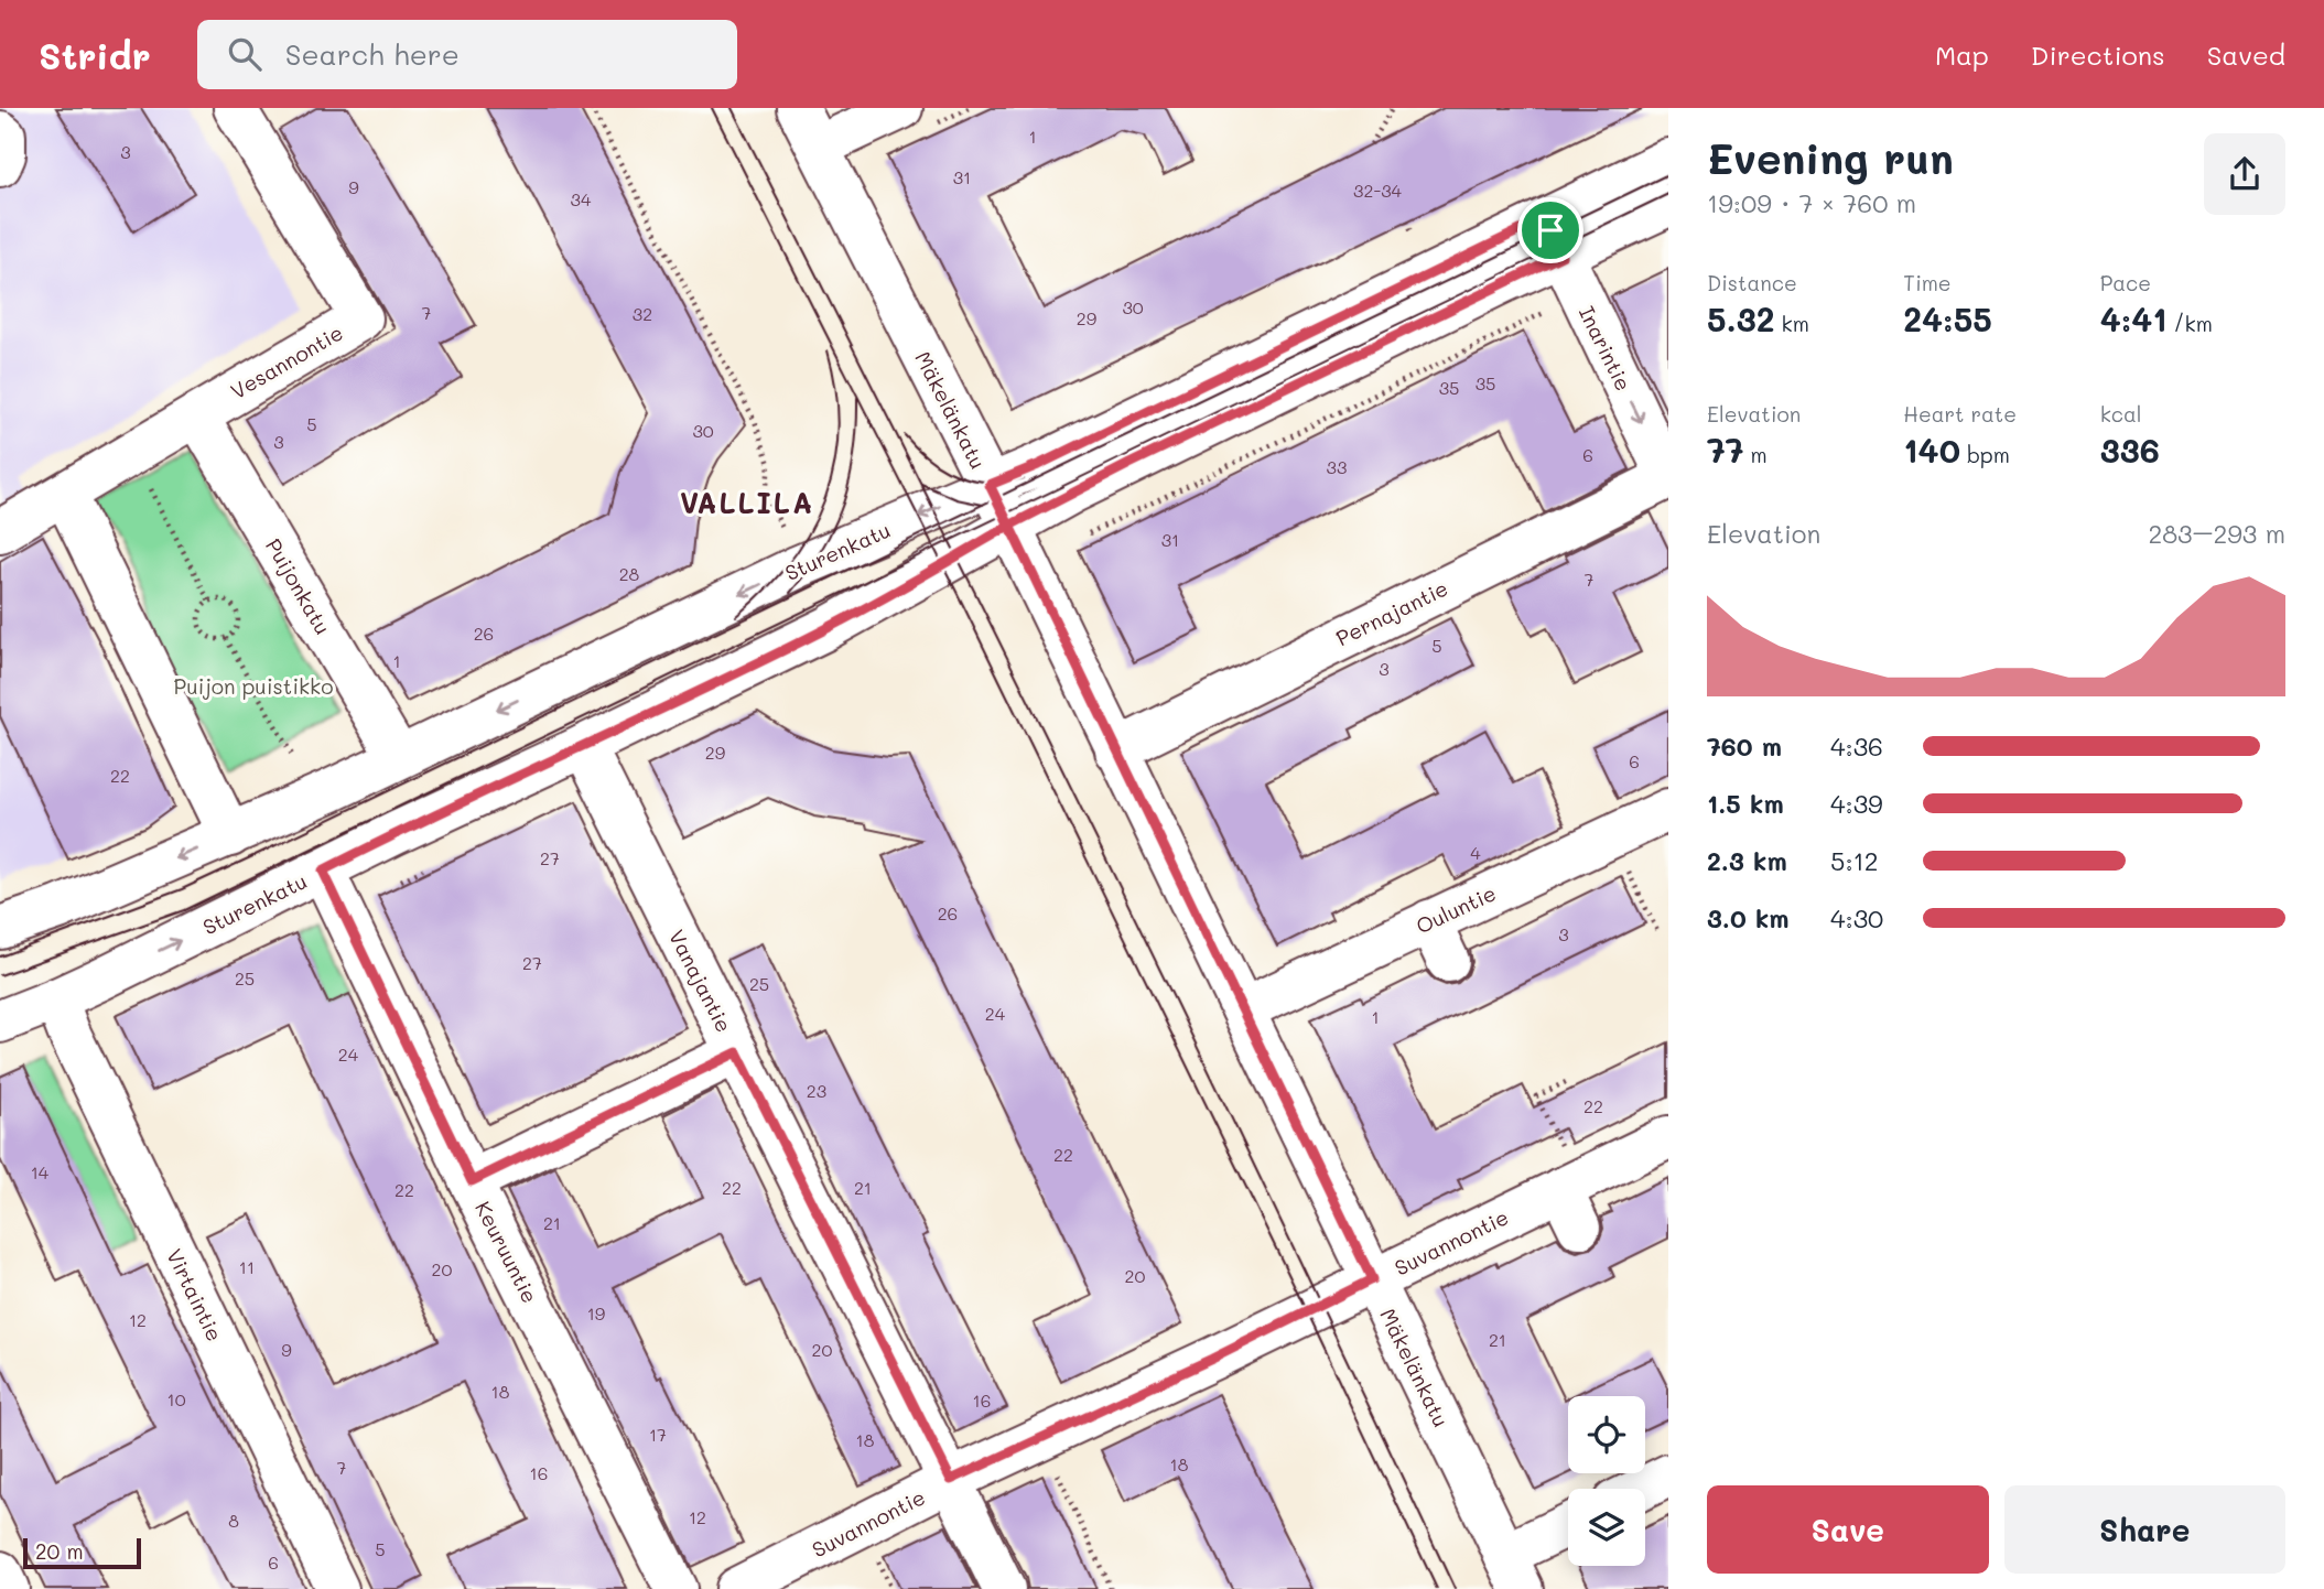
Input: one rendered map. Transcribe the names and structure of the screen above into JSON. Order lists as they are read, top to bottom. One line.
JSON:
{"streets":{"street":["Inarintie","Vesannontie","Mäkelänkatu","Sturenkatu","Puijonkatu","Pernajantie","Ouluntie","Vanajantie","Suvannontie","Keuruuntie","Virtaintie"]},"crossings":[["Inarintie","Sturenkatu"],["Inarintie","Pernajantie"],["Vesannontie","Puijonkatu"],["Mäkelänkatu","Sturenkatu"],["Mäkelänkatu","Pernajantie"],["Mäkelänkatu","Ouluntie"],["Mäkelänkatu","Suvannontie"],["Sturenkatu","Puijonkatu"],["Sturenkatu","Vanajantie"],["Sturenkatu","Keuruuntie"],["Sturenkatu","Virtaintie"],["Vanajantie","Suvannontie"]],"one_way":["Inarintie"],"districts":["VALLILA"],"parks":["Puijon puistikko"],"house_numbers":["1","3","31","9","32-34","34","30","7","32","29","35","35","5","30","3","6","33","31","28","7","26","5","1","3","29","6","22","4","27","26","3","27","25","25","24","1","24","23","22","22","14","22","21","22","21","11","20","20","19","12","21","9","20","18","10","16","17","18","18","7","16","12","8","5","6"],"scale_bar":"20 m","page":{"header":"Stridr","search":"Search here","nav":["Map","Directions","Saved"],"heading":["Evening run","19:09 · 7 × 760 m"],"stats":[["Distance","5.32 km"],["Time","24:55"],["Pace","4:41 /km"],["Elevation","77 m"],["Heart rate","140 bpm"],["kcal","336"]],"chart":["Elevation","283–293 m"],"list":[{"name":"760 m","note":"4:36"},{"name":"1.5 km","note":"4:39"},{"name":"2.3 km","note":"5:12"},{"name":"3.0 km","note":"4:30"}],"buttons":["Save","Share"],"scale":"20 m"}}
